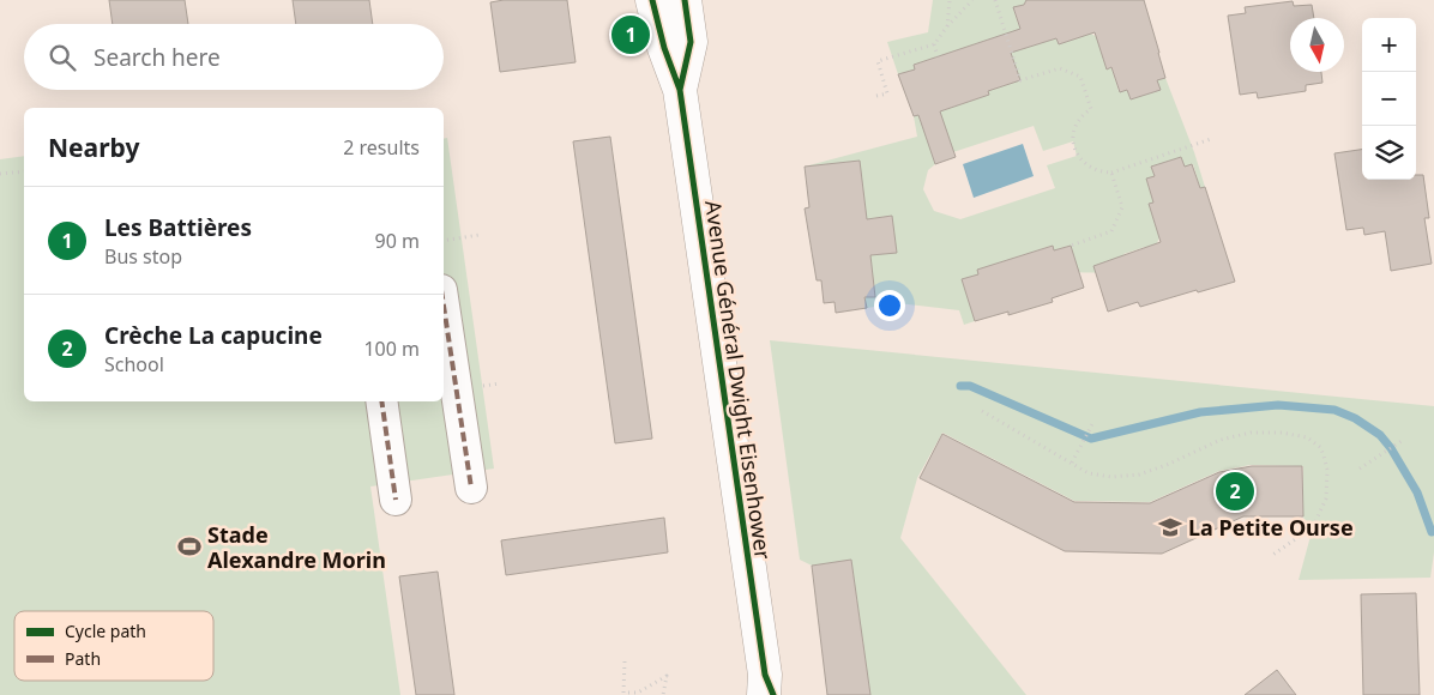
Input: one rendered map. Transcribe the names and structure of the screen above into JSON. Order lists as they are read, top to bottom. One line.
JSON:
{"streets":{"main road":["Avenue Général Dwight Eisenhower"]},"places":{"school or university":["La Petite Ourse"],"sports":["Stade Alexandre Morin"]},"legend":["Cycle path","Path"],"north":"bottom","page":{"pins":["1","2"],"map_buttons":["+","−"],"search":"Search here","heading":["Nearby","2 results"],"list":[{"mark":"1","name":"Les Battières","note":"Bus stop","value":"90 m"},{"mark":"2","name":"Crèche La capucine","note":"School","value":"100 m"}]}}
